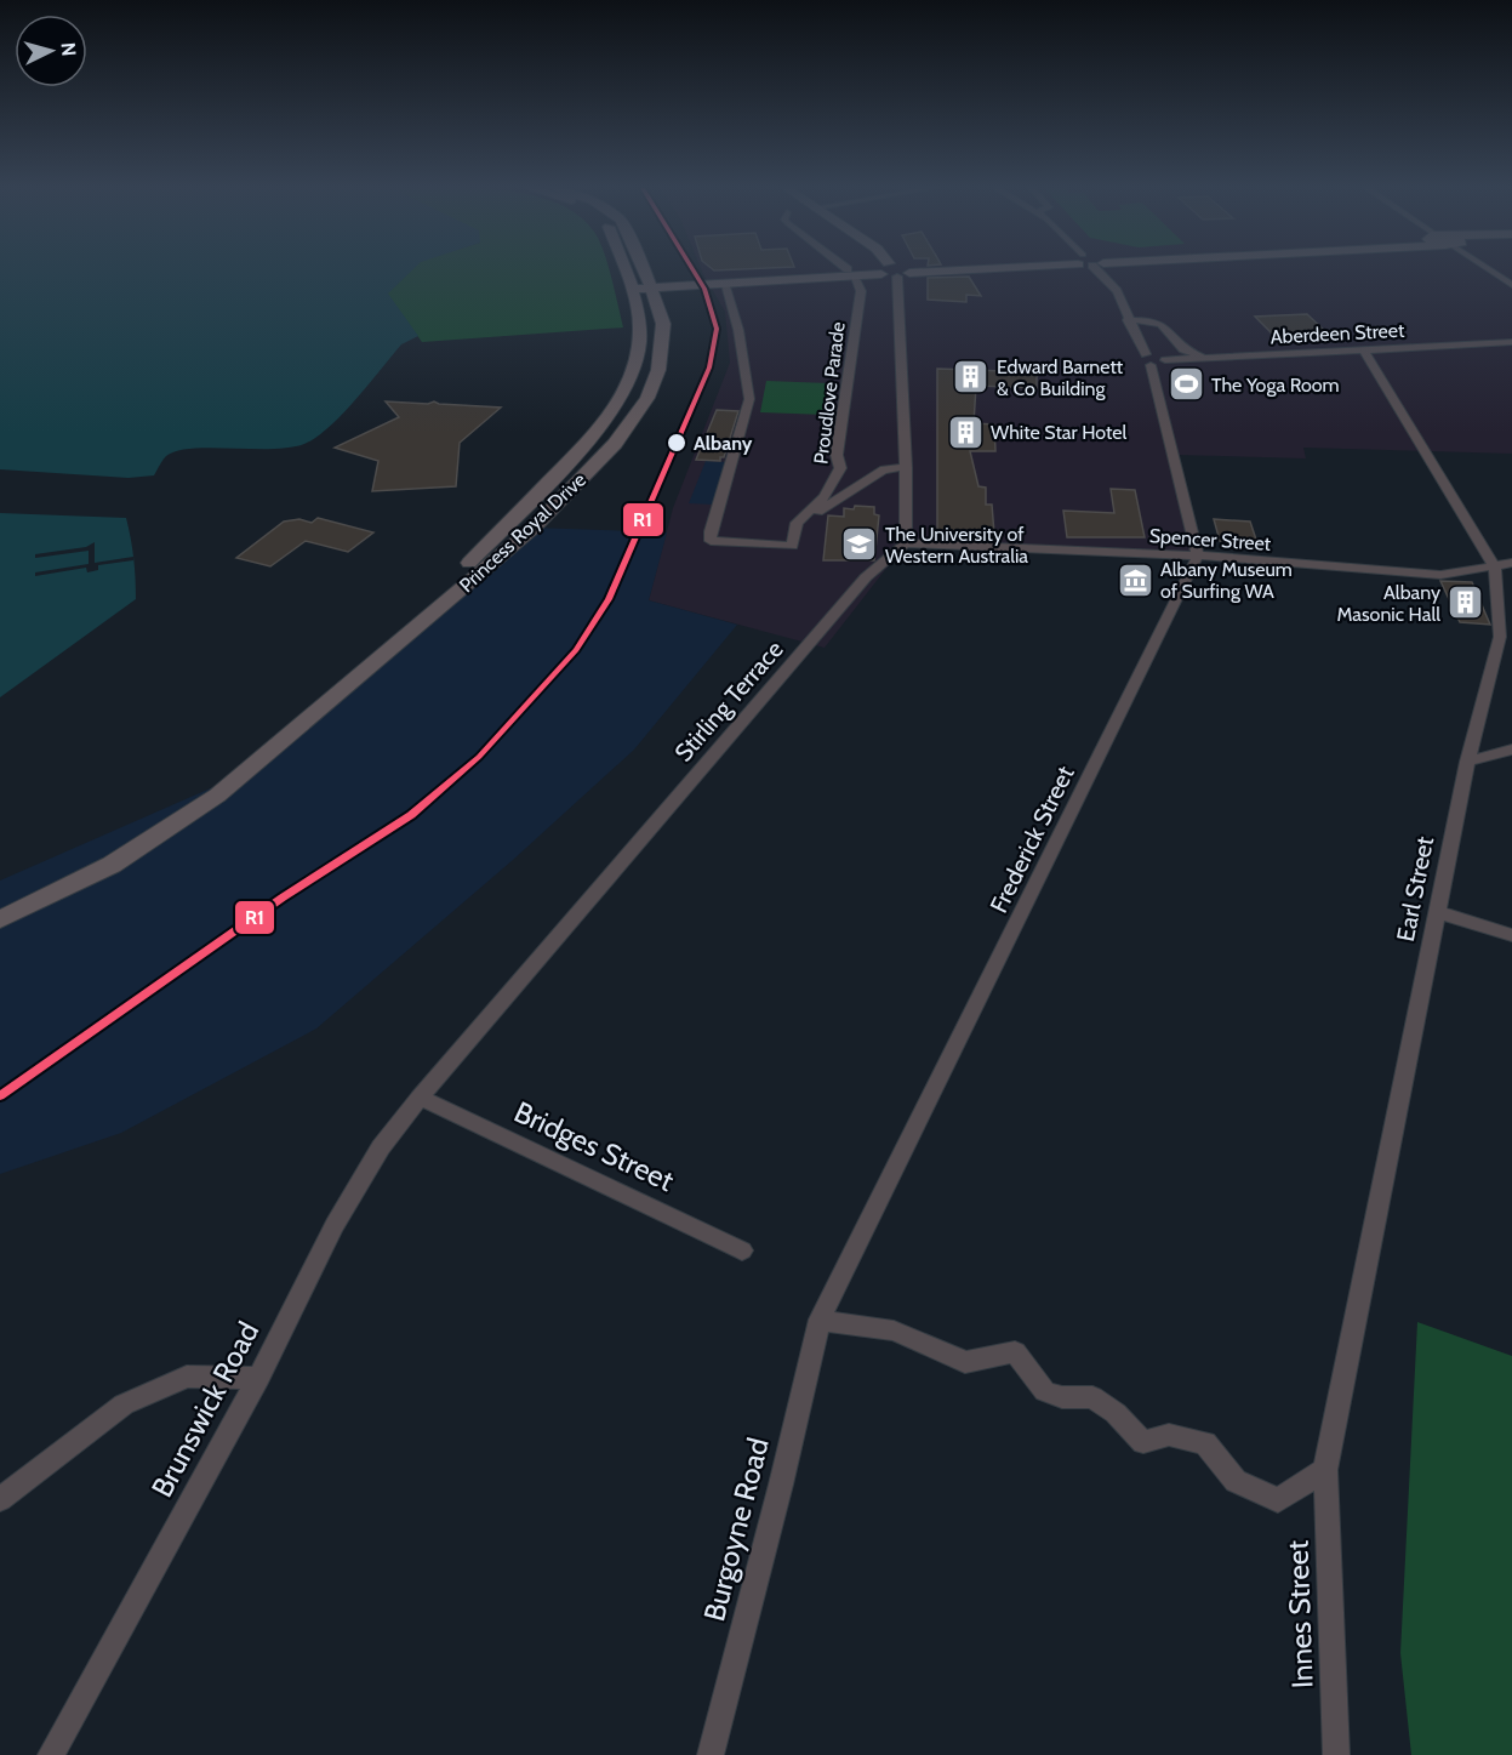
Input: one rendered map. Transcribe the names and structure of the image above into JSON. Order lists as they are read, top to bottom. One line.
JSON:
{"streets":{"main road":["Princess Royal Drive"],"street":["Aberdeen Street","Proudlove Parade","Spencer Street","Stirling Terrace","Frederick Street","Earl Street","Bridges Street","Brunswick Road","Burgoyne Road","Innes Street"]},"crossings":[["Aberdeen Street","Earl Street"],["Spencer Street","Stirling Terrace"],["Spencer Street","Frederick Street"],["Spencer Street","Earl Street"],["Stirling Terrace","Bridges Street"],["Stirling Terrace","Brunswick Road"],["Frederick Street","Burgoyne Road"],["Earl Street","Innes Street"],["Bridges Street","Brunswick Road"]],"places":{"building":["Edward Barnett & Co Building","White Star Hotel","Albany Masonic Hall"],"sports":["The Yoga Room"],"other":["Albany"],"school or university":["The University of Western Australia"],"museum":["Albany Museum of Surfing WA"]},"lines":["transit line R1"],"north":"right"}
